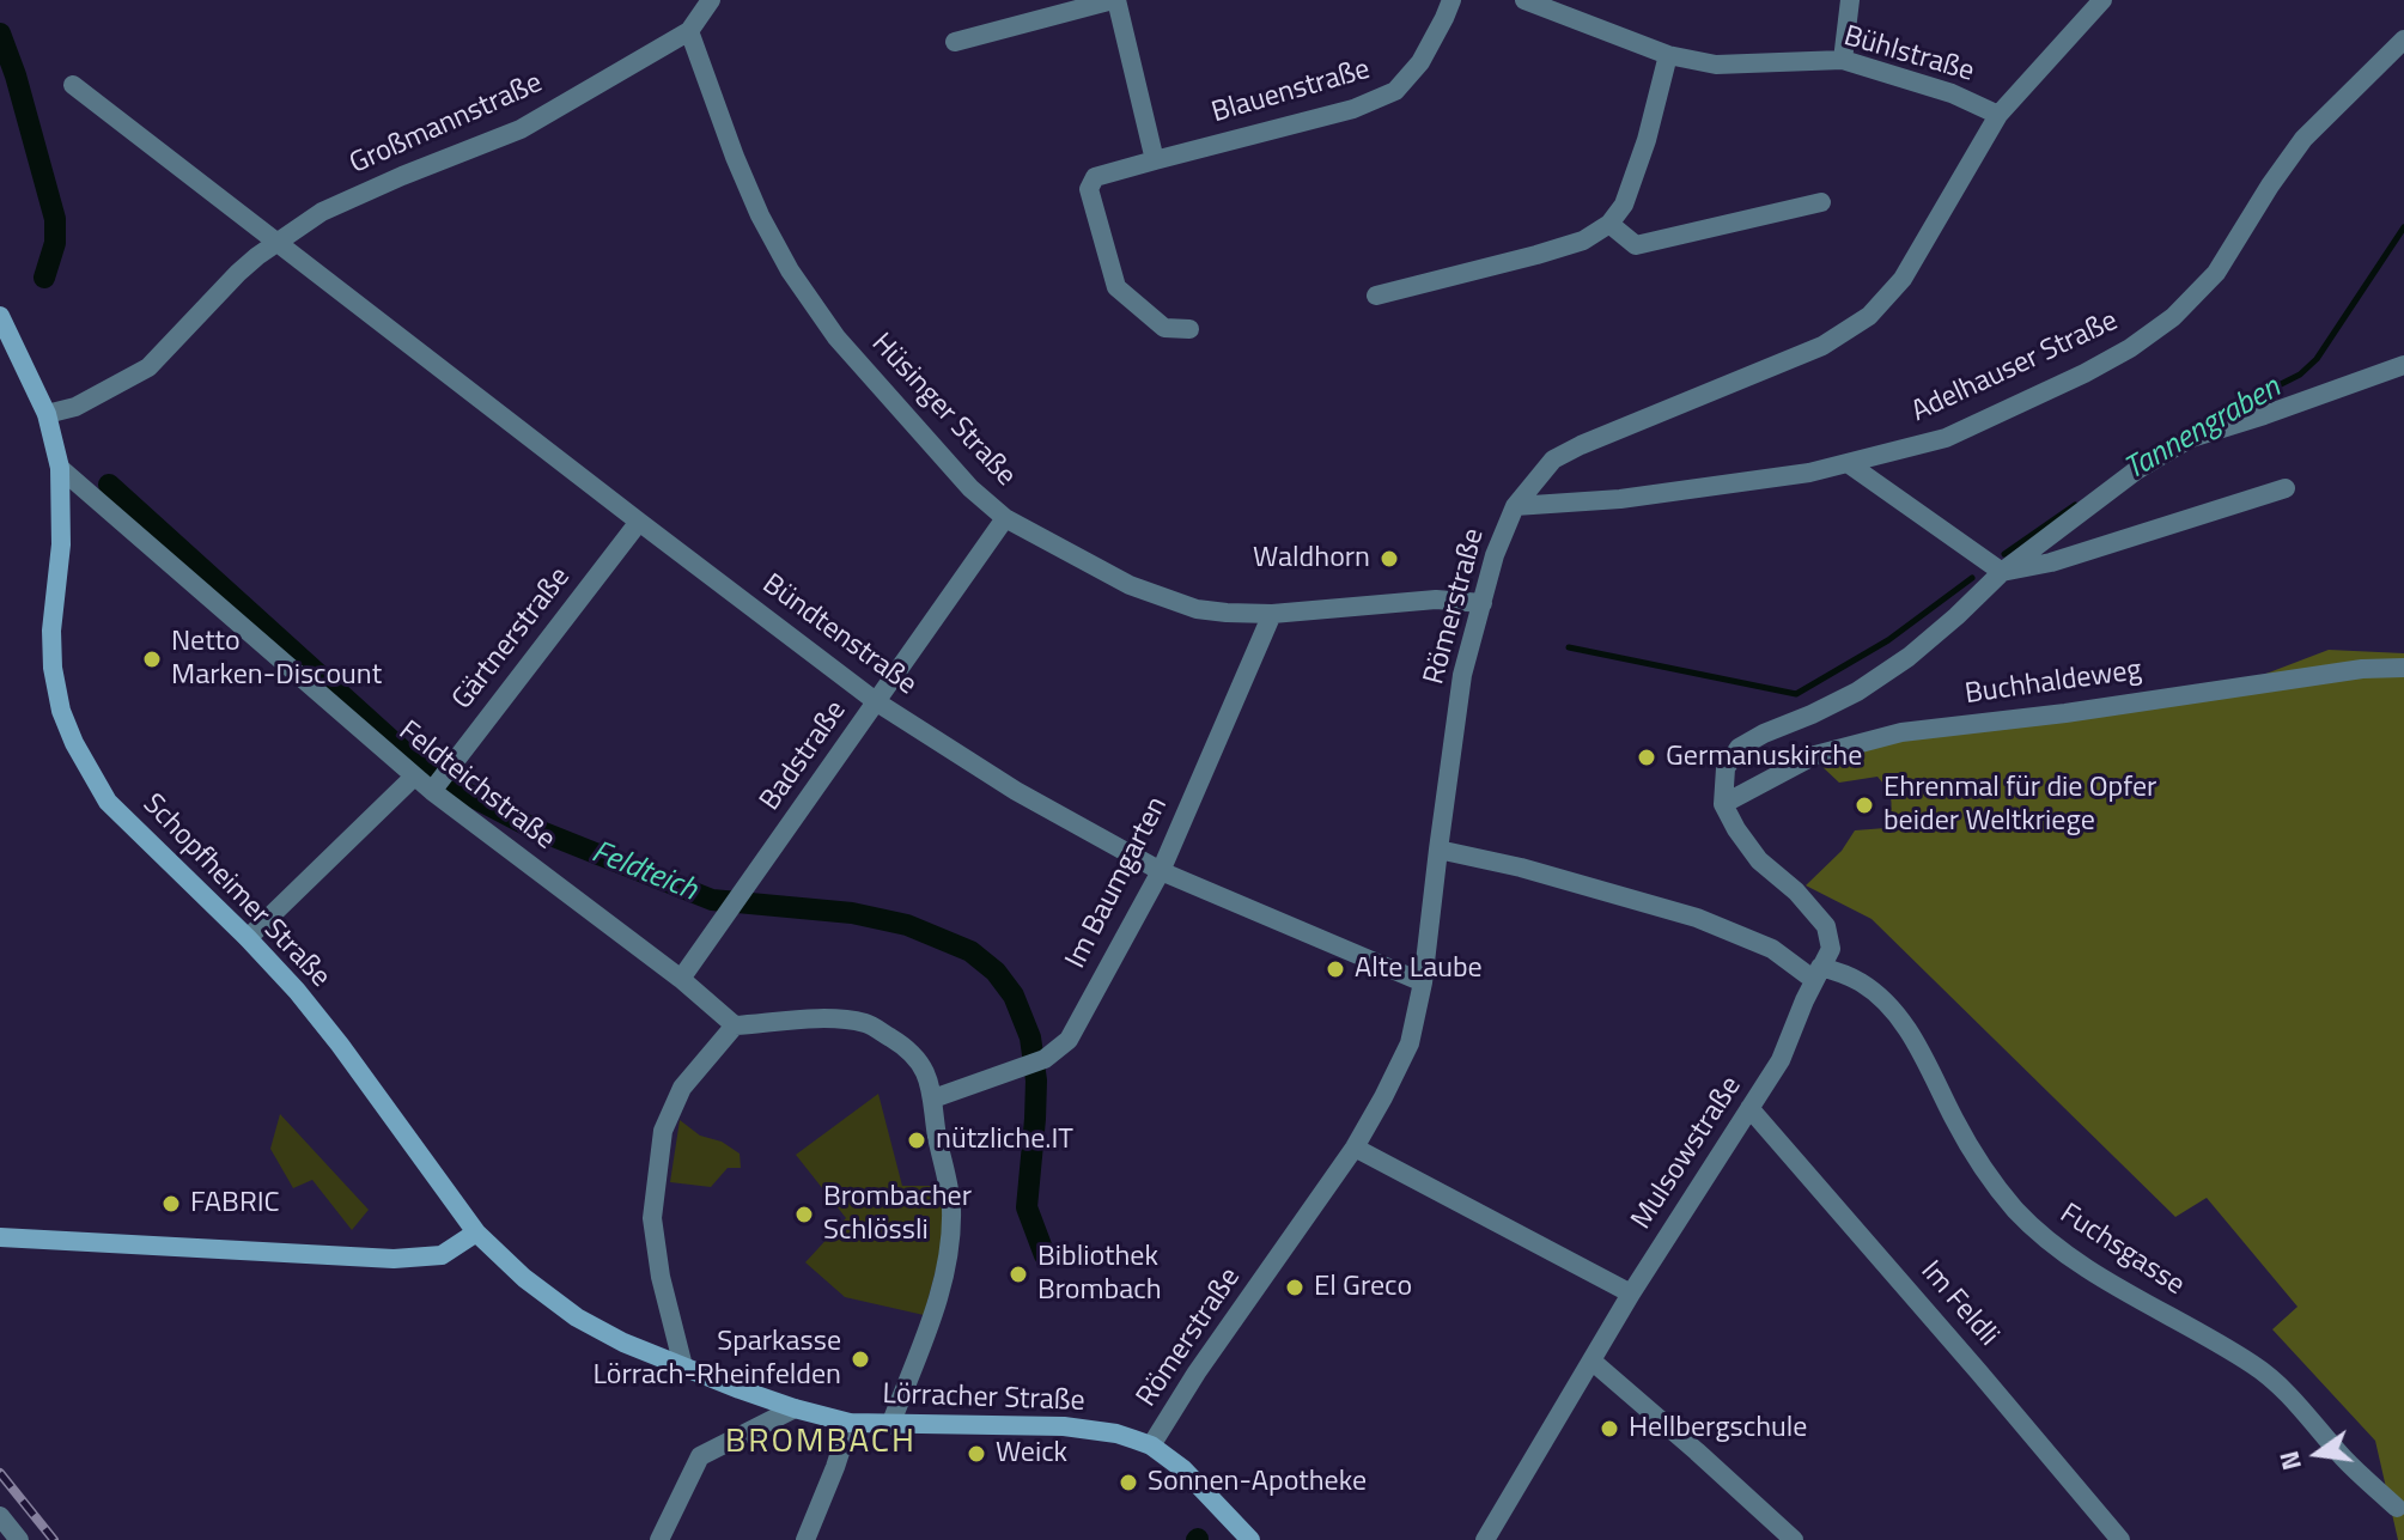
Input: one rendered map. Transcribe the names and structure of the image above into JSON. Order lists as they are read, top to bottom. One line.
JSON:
{"streets":{"main road":["Schopfheimer Straße","Lörracher Straße"],"street":["Bühlstraße","Blauenstraße","Großmannstraße","Adelhauser Straße","Hüsinger Straße","Römerstraße","Bündtenstraße","Gärtnerstraße","Buchhaldeweg","Badstraße","Feldteichstraße","Im Baumgarten","Mulsowstraße","Fuchsgasse","Im Feldli"]},"crossings":[["Bühlstraße","Römerstraße"],["Großmannstraße","Hüsinger Straße"],["Großmannstraße","Bündtenstraße"],["Großmannstraße","Schopfheimer Straße"],["Adelhauser Straße","Römerstraße"],["Hüsinger Straße","Römerstraße"],["Hüsinger Straße","Badstraße"],["Hüsinger Straße","Im Baumgarten"],["Römerstraße","Bündtenstraße"],["Römerstraße","Fuchsgasse"],["Römerstraße","Lörracher Straße"],["Bündtenstraße","Gärtnerstraße"],["Bündtenstraße","Badstraße"],["Bündtenstraße","Im Baumgarten"],["Gärtnerstraße","Feldteichstraße"],["Buchhaldeweg","Mulsowstraße"],["Badstraße","Feldteichstraße"],["Feldteichstraße","Schopfheimer Straße"],["Schopfheimer Straße","Lörracher Straße"],["Mulsowstraße","Fuchsgasse"],["Mulsowstraße","Im Feldli"]],"districts":["BROMBACH"],"water":["Tannengraben","Feldteich"],"places":["Waldhorn","Netto Marken-Discount","Germanuskirche","Ehrenmal für die Opfer beider Weltkriege","Alte Laube","nützliche.IT","FABRIC","Brombacher Schlössli","Bibliothek Brombach","El Greco","Sparkasse Lörrach-Rheinfelden","Hellbergschule","Weick","Sonnen-Apotheke"],"north":"left"}
